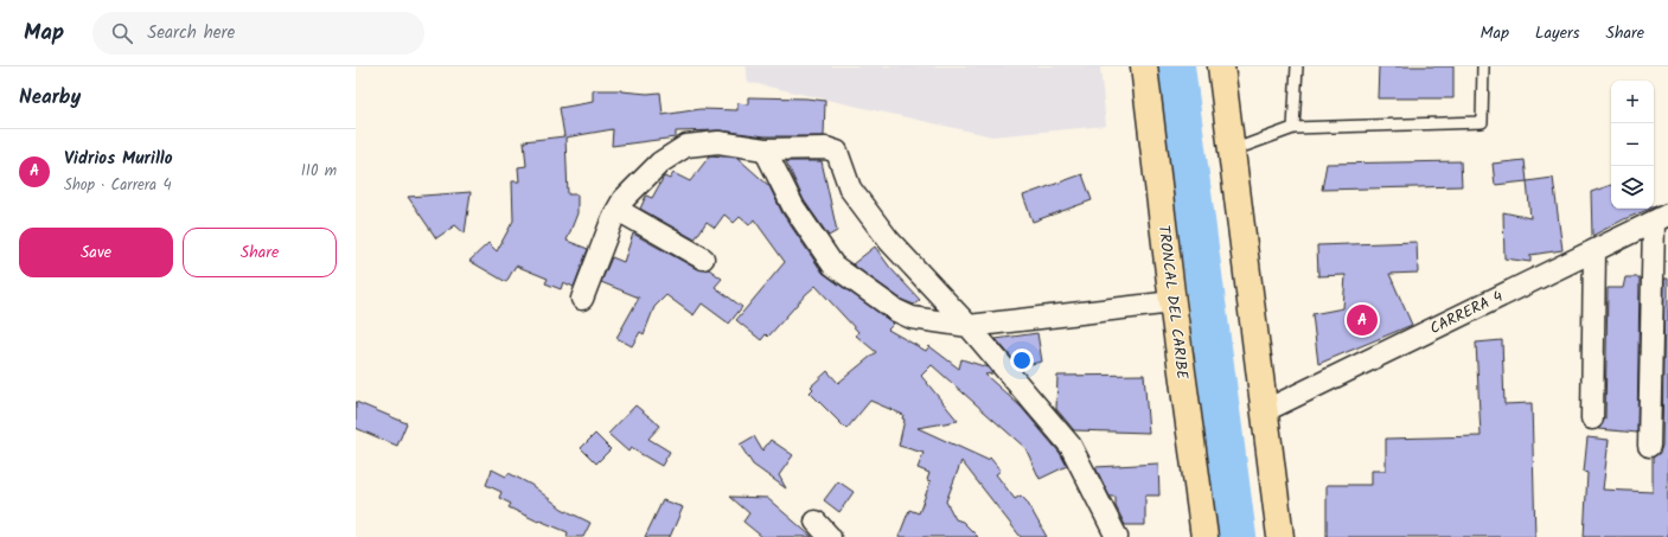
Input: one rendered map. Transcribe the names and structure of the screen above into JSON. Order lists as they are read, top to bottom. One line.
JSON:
{"streets":{"highway":["TRONCAL DEL CARIBE"],"street":["CARRERA 4"]},"page":{"header":"Map","search":"Search here","nav":["Map","Layers","Share"],"heading":"Nearby","map_buttons":["+","−"],"list":[{"mark":"A","name":"Vidrios Murillo","note":"Shop · Carrera 4","value":"110 m"}],"buttons":["Save","Share"],"pins":"A"}}
